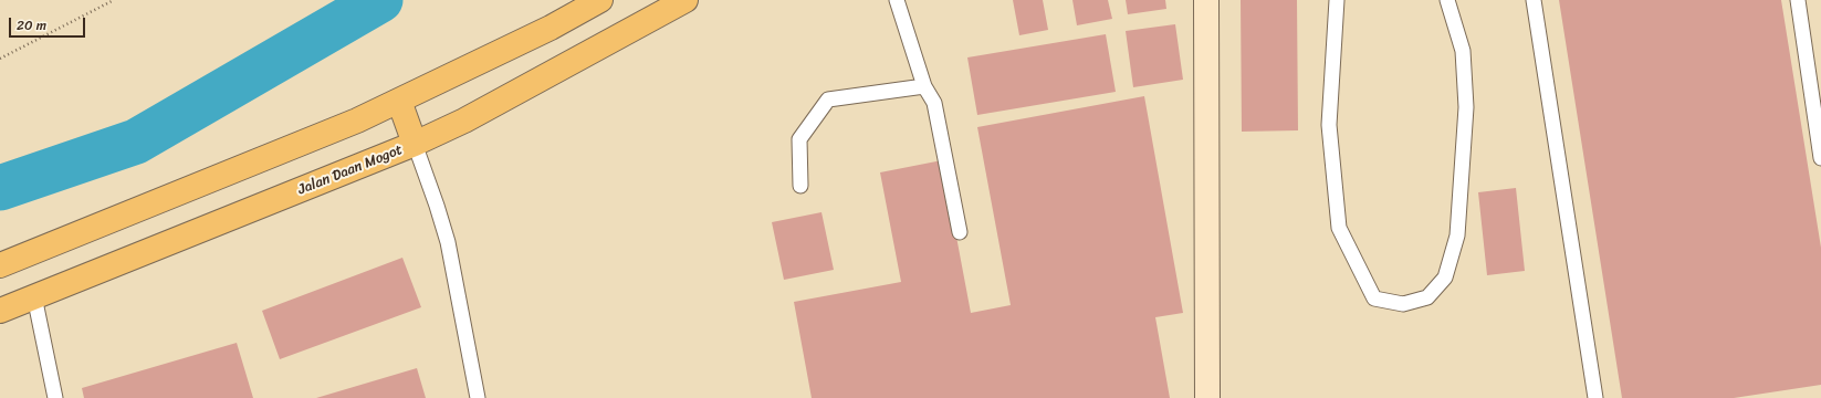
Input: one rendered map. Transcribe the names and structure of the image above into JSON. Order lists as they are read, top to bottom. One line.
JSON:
{"streets":{"highway":["Jalan Daan Mogot"]},"scale_bar":"20 m"}
